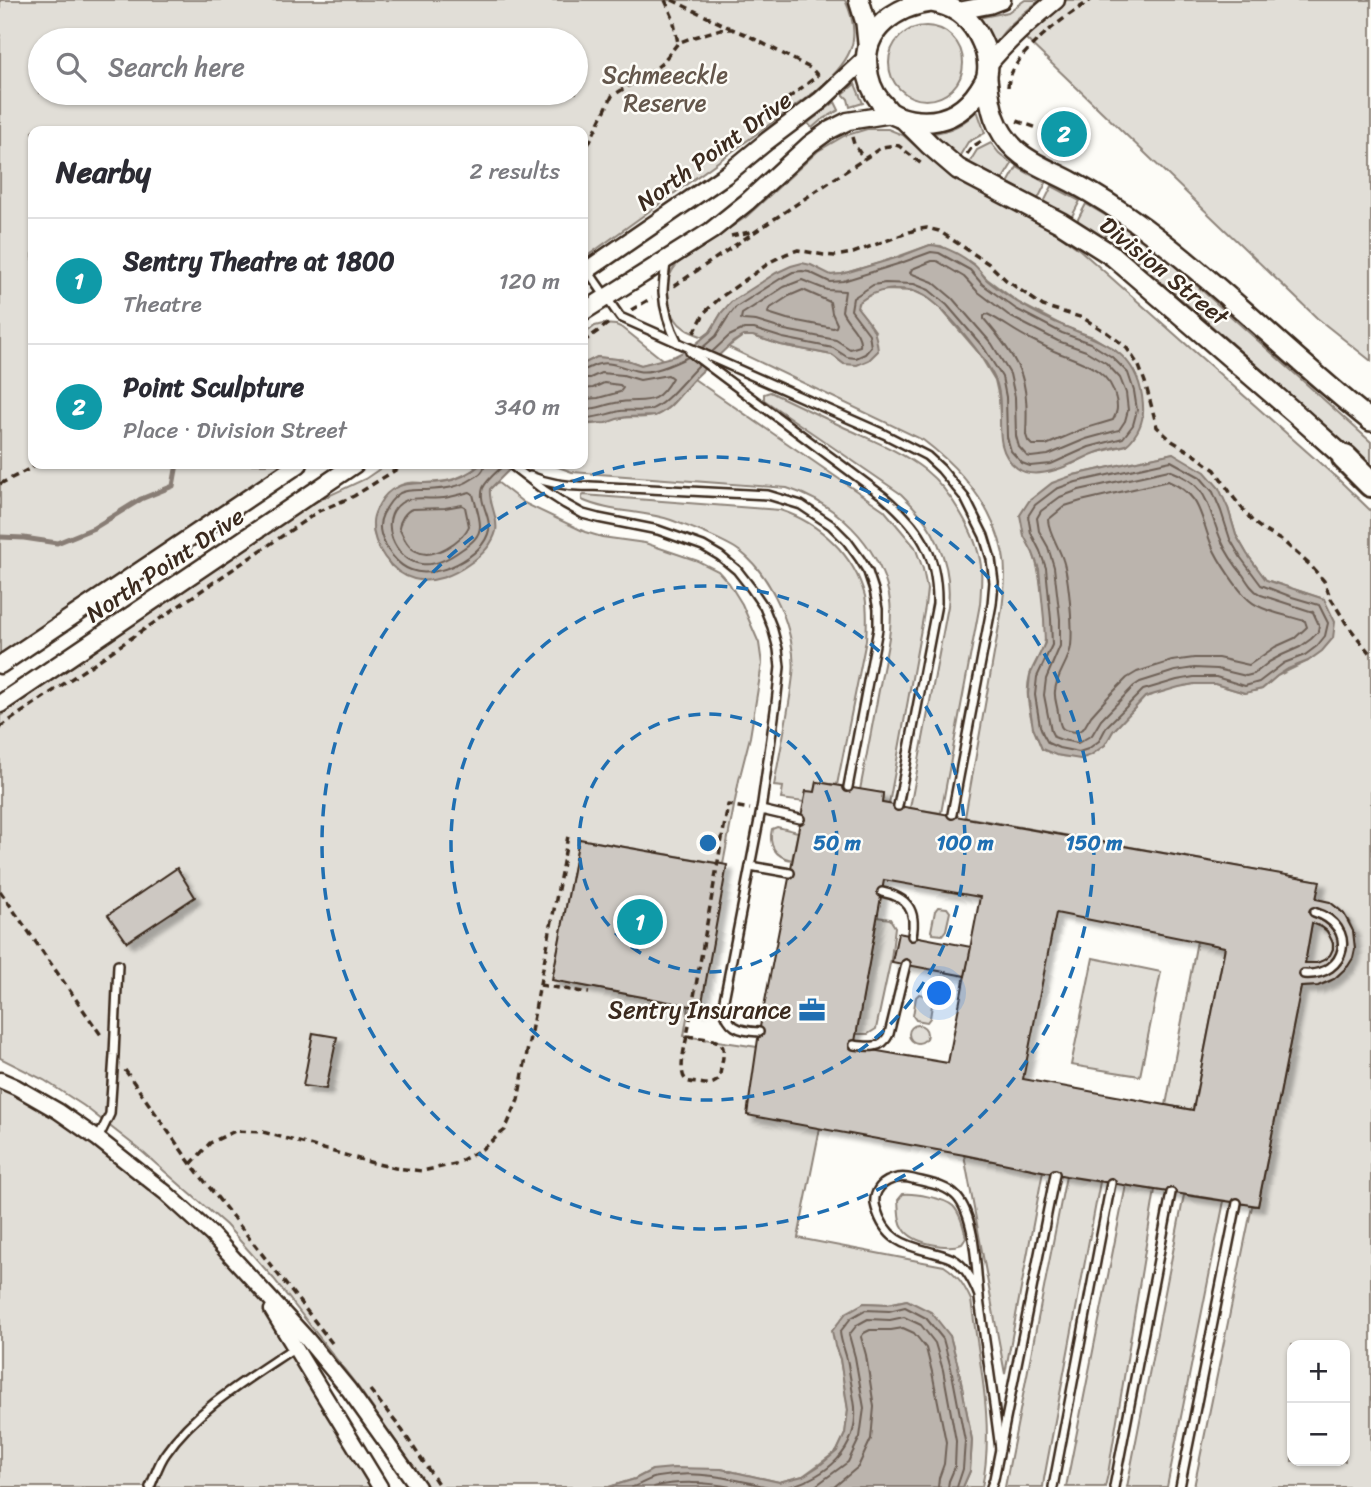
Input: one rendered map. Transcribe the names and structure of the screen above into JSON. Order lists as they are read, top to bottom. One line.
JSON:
{"streets":{"main road":["Division Street"],"street":["North Point Drive"]},"crossings":[["North Point Drive","Division Street"]],"parks":["Schmeeckle Reserve"],"places":{"office":["Sentry Insurance"]},"page":{"search":"Search here","pins":["2","1"],"heading":["Nearby","2 results"],"list":[{"mark":"1","name":"Sentry Theatre at 1800","note":"Theatre","value":"120 m"},{"mark":"2","name":"Point Sculpture","note":"Place · Division Street","value":"340 m"}],"map_buttons":["+","−"]},"rings":["50 m","100 m","150 m"]}
